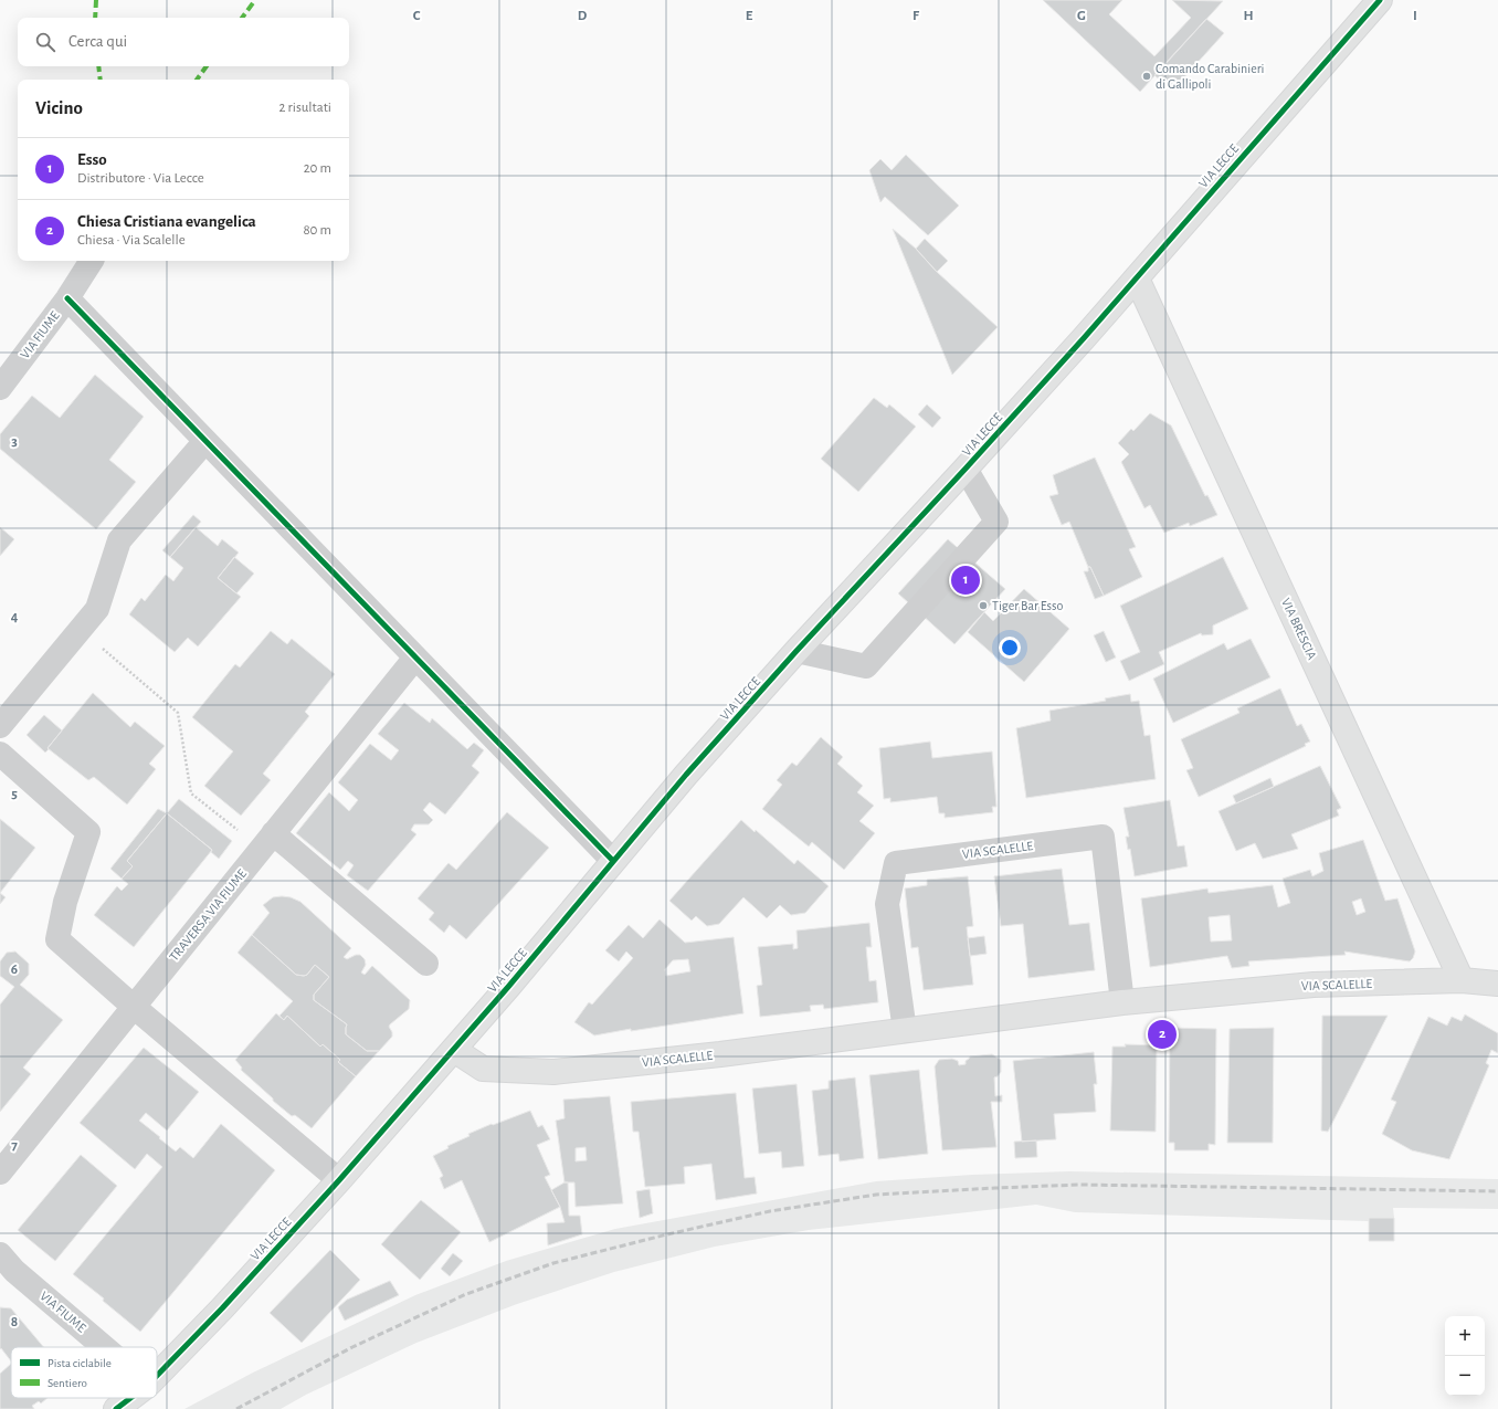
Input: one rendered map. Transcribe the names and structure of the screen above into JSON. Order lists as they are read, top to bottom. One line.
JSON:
{"streets":{"main road":["VIA LECCE","VIA BRESCIA","VIA SCALELLE"],"street":["VIA FIUME","TRAVERSA VIA FIUME"]},"crossings":[["VIA LECCE","VIA BRESCIA"],["VIA LECCE","VIA SCALELLE"],["VIA BRESCIA","VIA SCALELLE"]],"places":["Comando Carabinieri di Gallipoli","Tiger Bar Esso"],"legend":["Pista ciclabile","Sentiero"],"page":{"search":"Cerca qui","heading":["Vicino","2 risultati"],"list":[{"mark":"1","name":"Esso","note":"Distributore · Via Lecce","value":"20 m"},{"mark":"2","name":"Chiesa Cristiana evangelica","note":"Chiesa · Via Scalelle","value":"80 m"}],"pins":["1","2"],"map_buttons":["+","−"]},"grid":{"columns":["C","D","E","F","G","H","I"],"rows":["3","4","5","6","7","8"]}}
